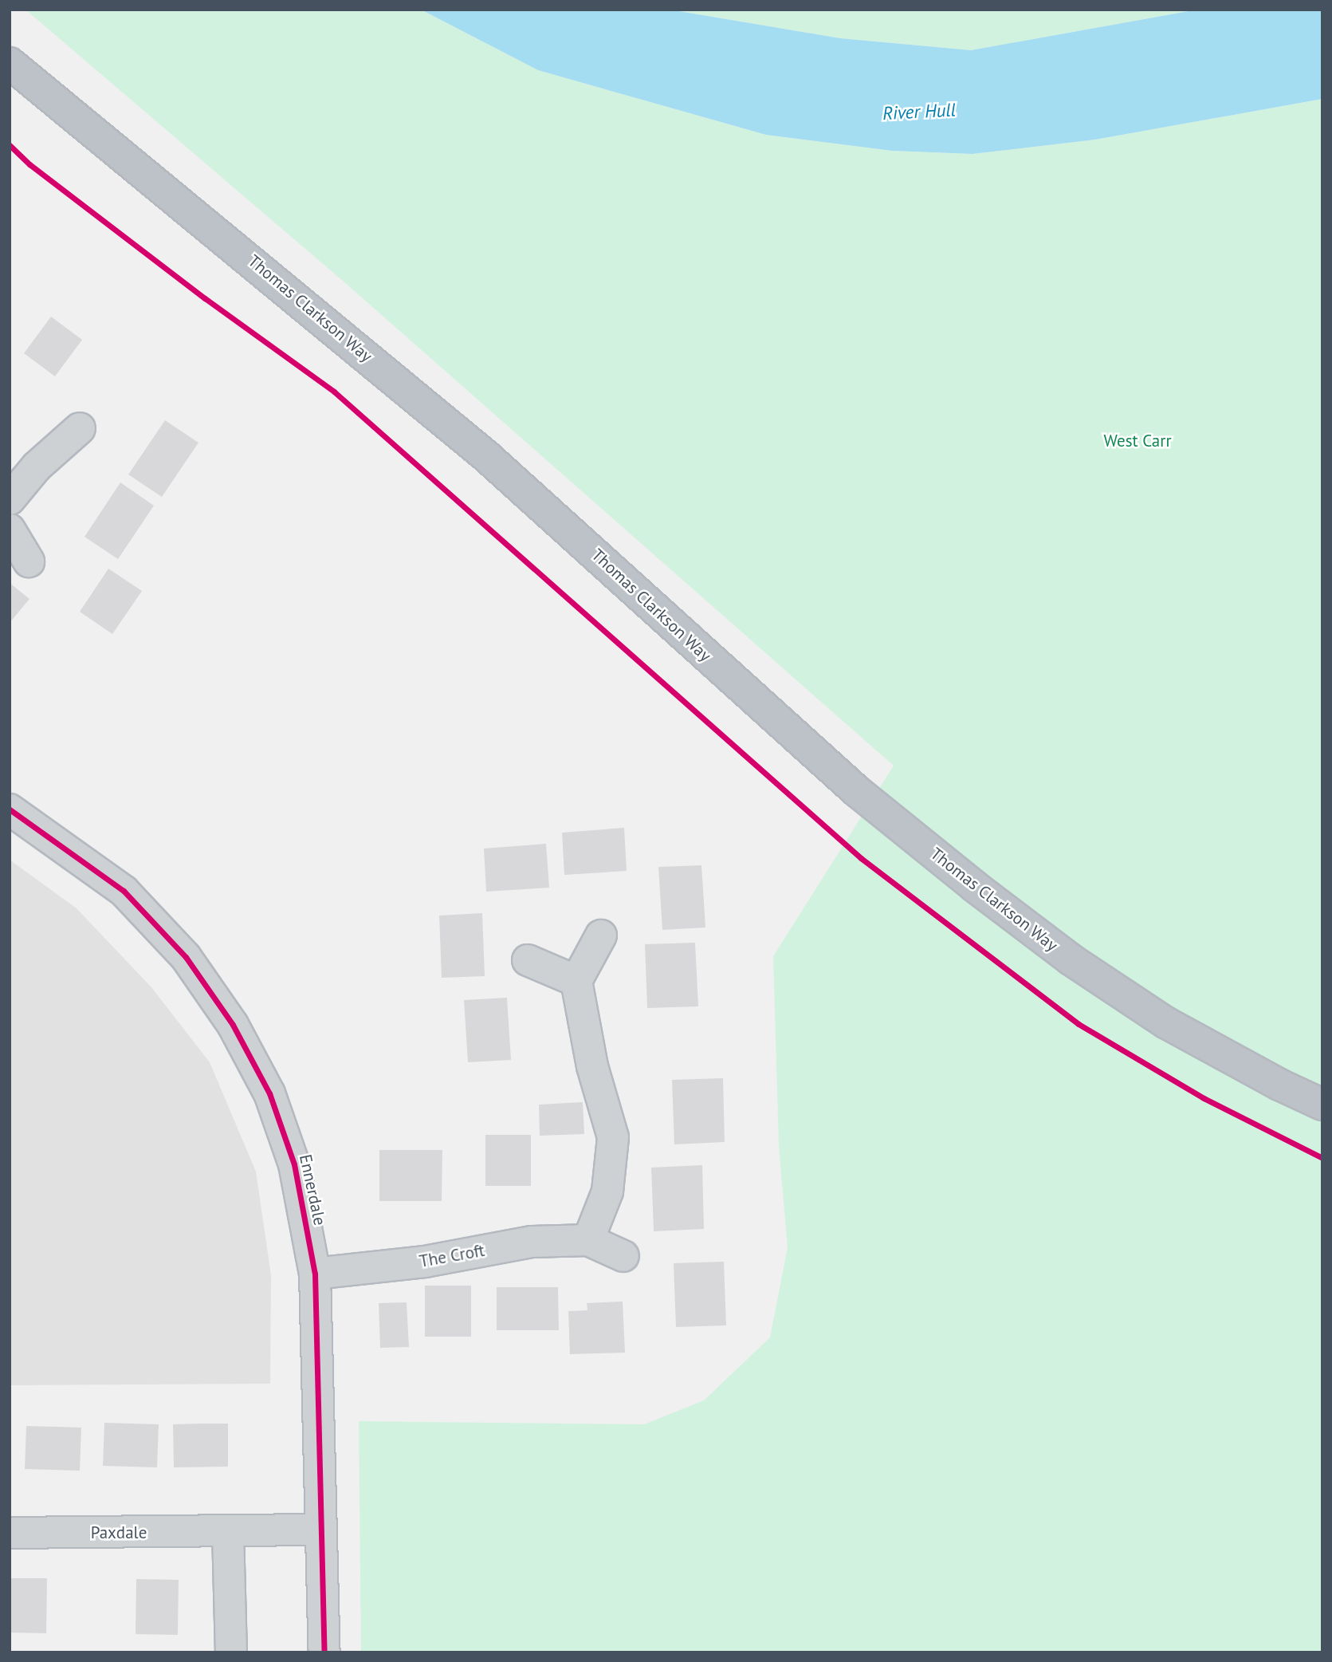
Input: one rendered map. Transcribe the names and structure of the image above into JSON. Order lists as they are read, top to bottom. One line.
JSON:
{"streets":{"highway":["Thomas Clarkson Way"],"street":["Ennerdale","The Croft","Paxdale"]},"crossings":[["Ennerdale","The Croft"],["Ennerdale","Paxdale"]],"water":["River Hull"],"parks":["West Carr"]}
